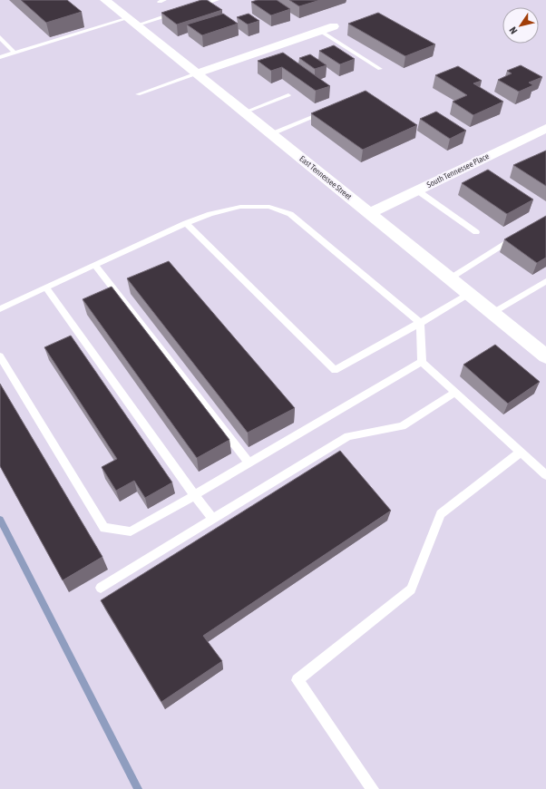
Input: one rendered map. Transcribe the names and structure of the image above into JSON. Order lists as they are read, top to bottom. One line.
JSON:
{"streets":{"street":["South Tennessee Place","East Tennessee Street"]},"crossings":[["South Tennessee Place","East Tennessee Street"]],"north":"bottom left"}
